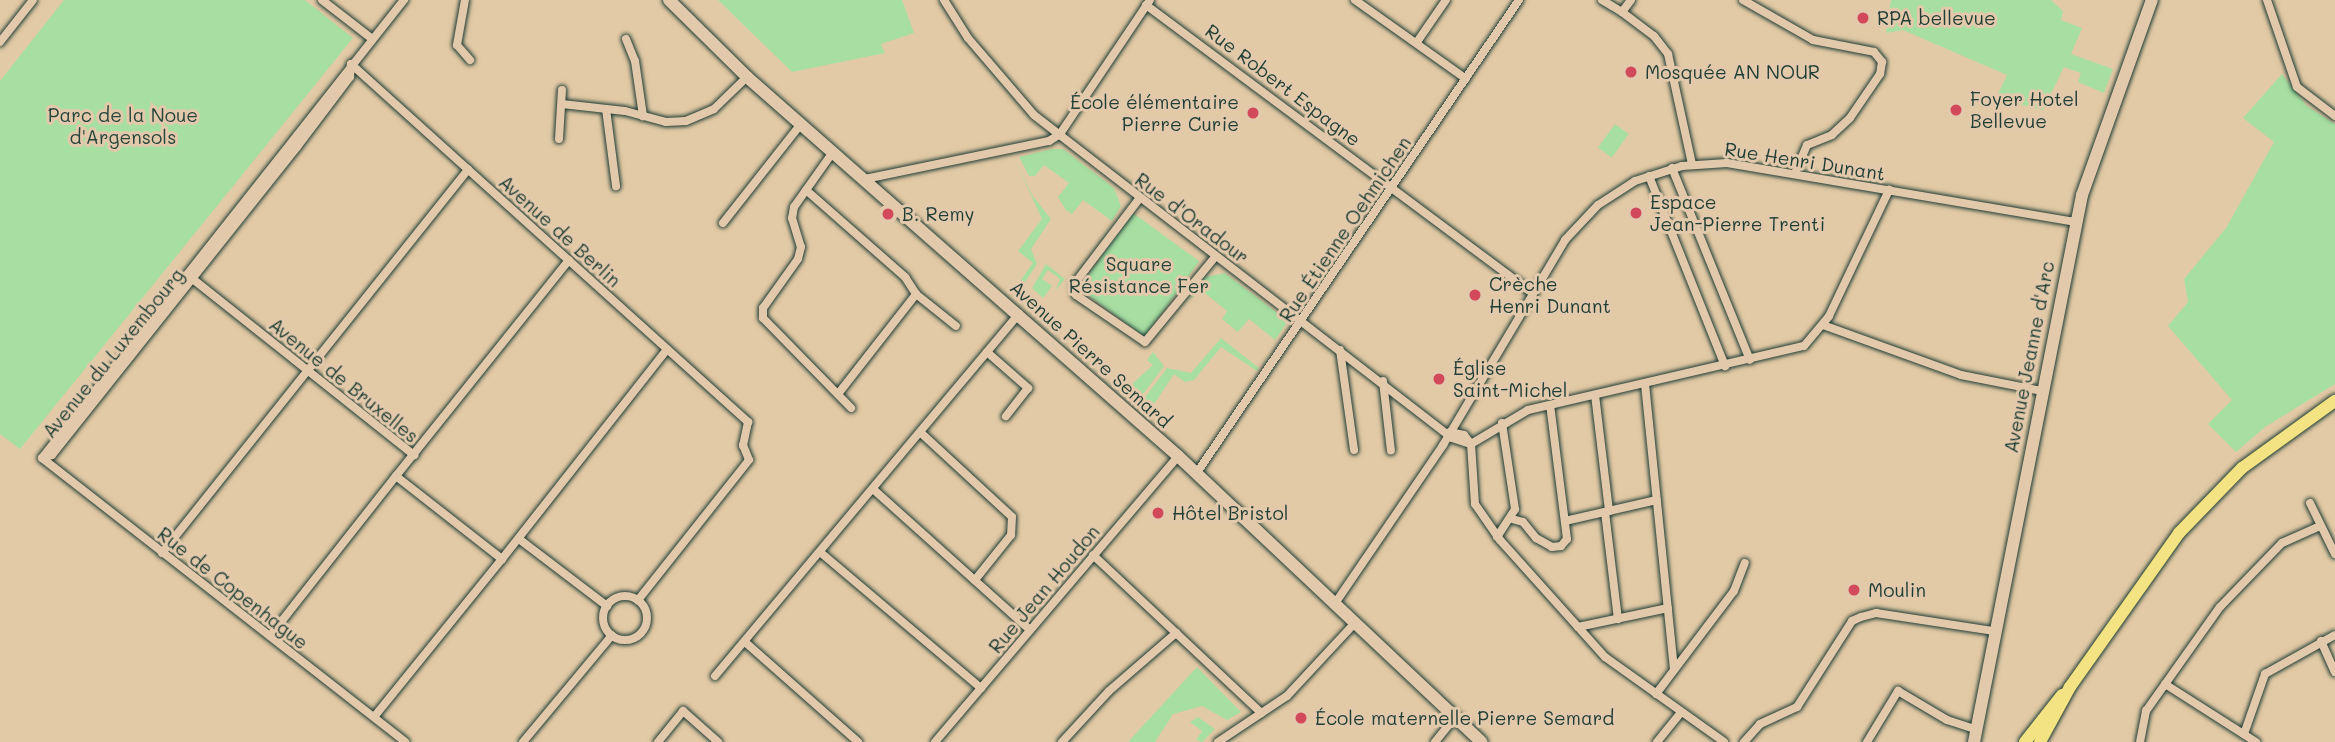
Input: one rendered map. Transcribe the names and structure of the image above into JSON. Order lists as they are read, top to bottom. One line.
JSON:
{"streets":{"main road":["Avenue Pierre Semard","Avenue Jeanne d'Arc"],"street":["Rue Robert Espagne","Rue Henri Dunant","Rue d'Oradour","Rue Étienne Oehmichen","Avenue de Berlin","Avenue du Luxembourg","Avenue de Bruxelles","Rue de Copenhague","Rue Jean Houdon"]},"crossings":[["Rue Robert Espagne","Rue Henri Dunant"],["Rue Robert Espagne","Rue Étienne Oehmichen"],["Rue Henri Dunant","Rue d'Oradour"],["Rue Henri Dunant","Avenue Pierre Semard"],["Rue Henri Dunant","Avenue Jeanne d'Arc"],["Rue d'Oradour","Rue Étienne Oehmichen"],["Rue Étienne Oehmichen","Avenue Pierre Semard"],["Avenue de Berlin","Avenue du Luxembourg"],["Avenue du Luxembourg","Avenue de Bruxelles"],["Avenue du Luxembourg","Rue de Copenhague"],["Avenue Pierre Semard","Rue Jean Houdon"],["Avenue de Bruxelles","Rue de Copenhague"]],"parks":["Parc de la Noue d'Argensols","Square Résistance Fer"],"places":["RPA bellevue","Mosquée AN NOUR","Foyer Hotel Bellevue","École élémentaire Pierre Curie","Espace Jean-Pierre Trenti","B. Remy","Crèche Henri Dunant","Église Saint-Michel","Hôtel Bristol","Moulin","École maternelle Pierre Semard"]}
